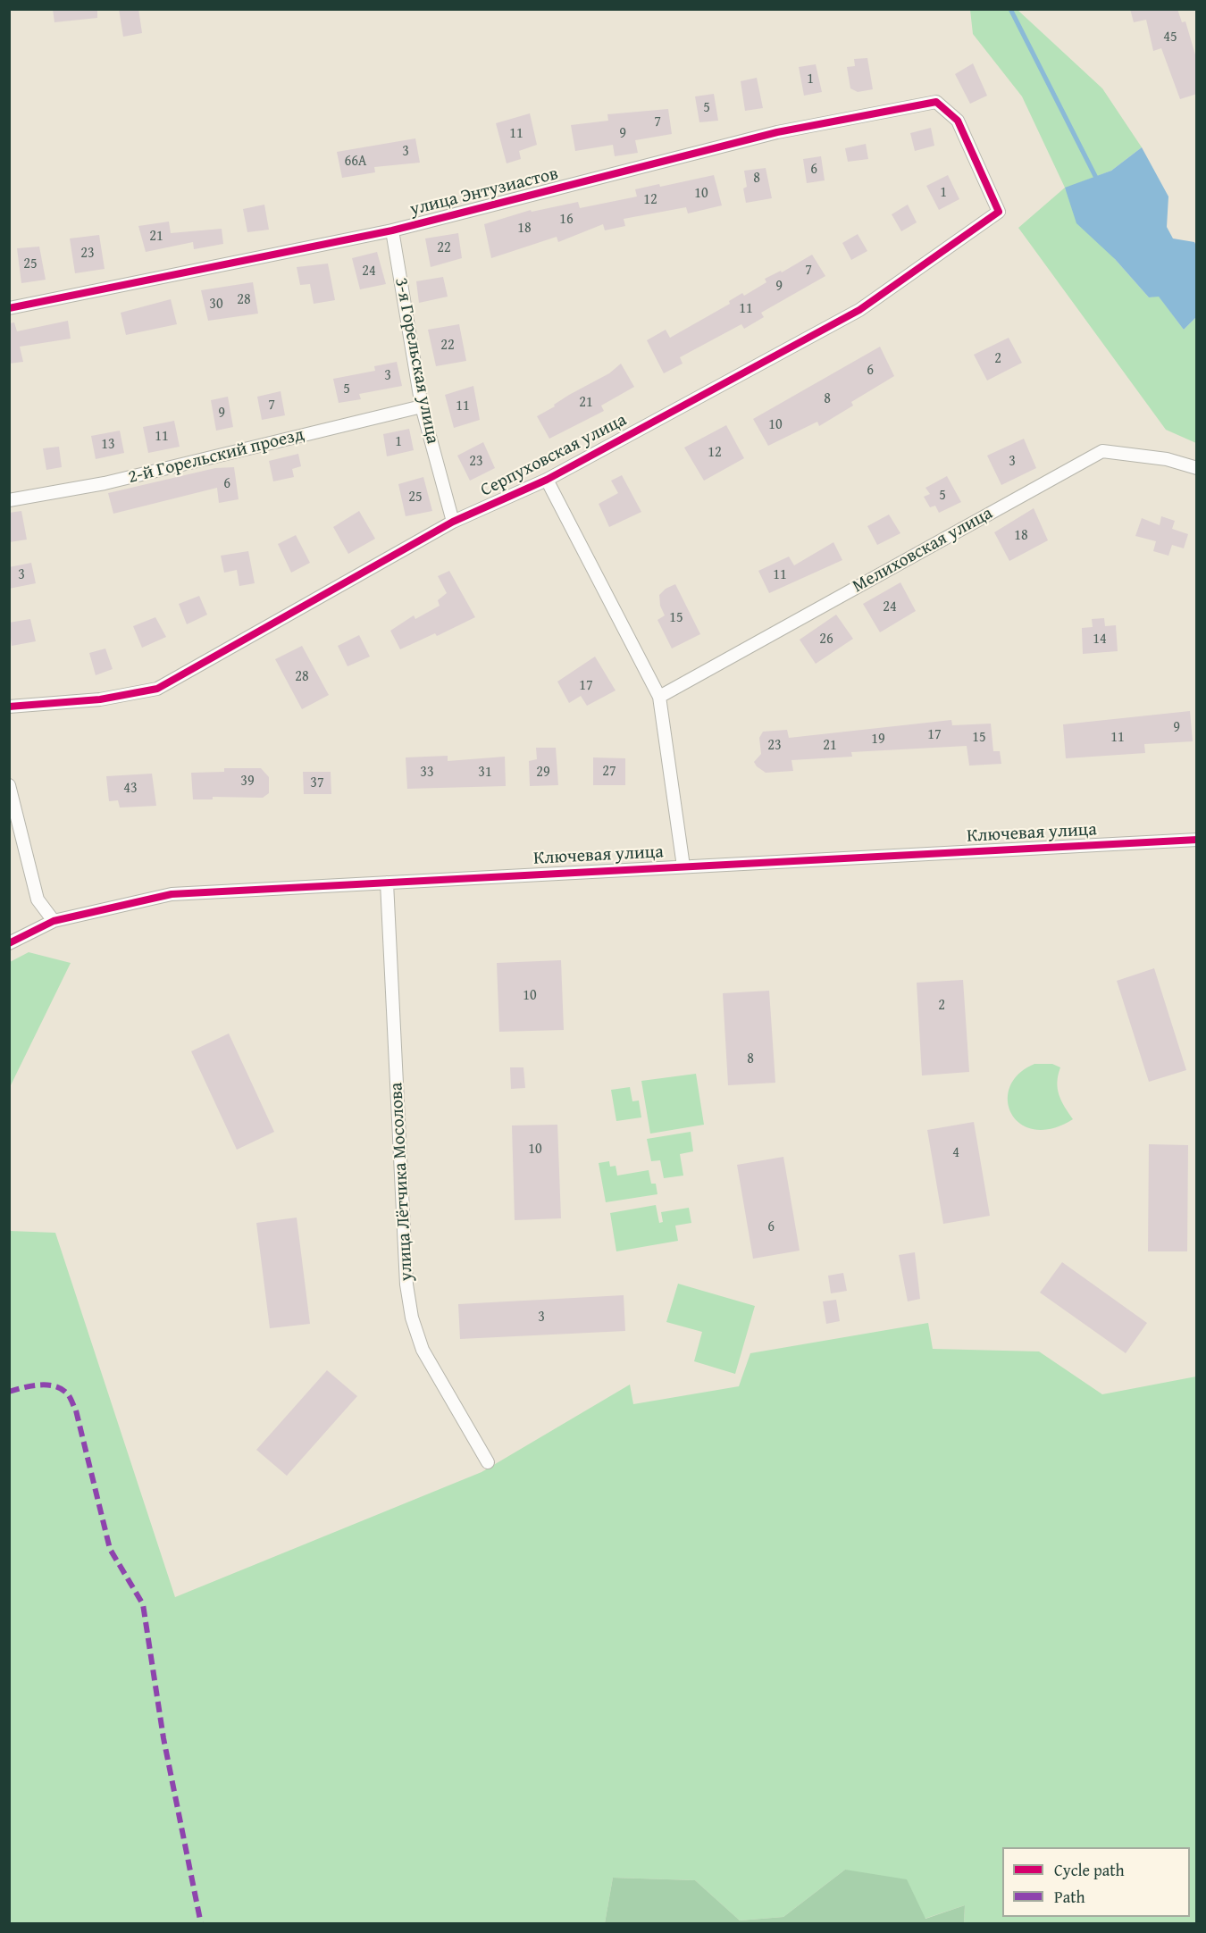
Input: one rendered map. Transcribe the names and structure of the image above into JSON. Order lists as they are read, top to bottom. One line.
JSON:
{"streets":{"street":["улица Энтузиастов","3-я Горельская улица","Серпуховская улица","2-й Горельский проезд","Мелиховская улица","Ключевая улица","улица Лётчика Мосолова"]},"crossings":[["улица Энтузиастов","3-я Горельская улица"],["улица Энтузиастов","Серпуховская улица"],["3-я Горельская улица","Серпуховская улица"],["3-я Горельская улица","2-й Горельский проезд"],["Ключевая улица","улица Лётчика Мосолова"]],"house_numbers":["45","1","5","7","11","9","3","66А","6","8","1","10","12","16","18","21","22","23","25","7","24","9","28","30","11","22","2","6","3","5","8","21","7","11","9","10","11","1","13","12","23","3","6","5","25","18","3","11","24","15","26","14","28","17","9","17","15","11","19","23","21","27","33","31","29","39","37","43","10","2","8","10","4","6","3"],"legend":["Cycle path","Path"]}
